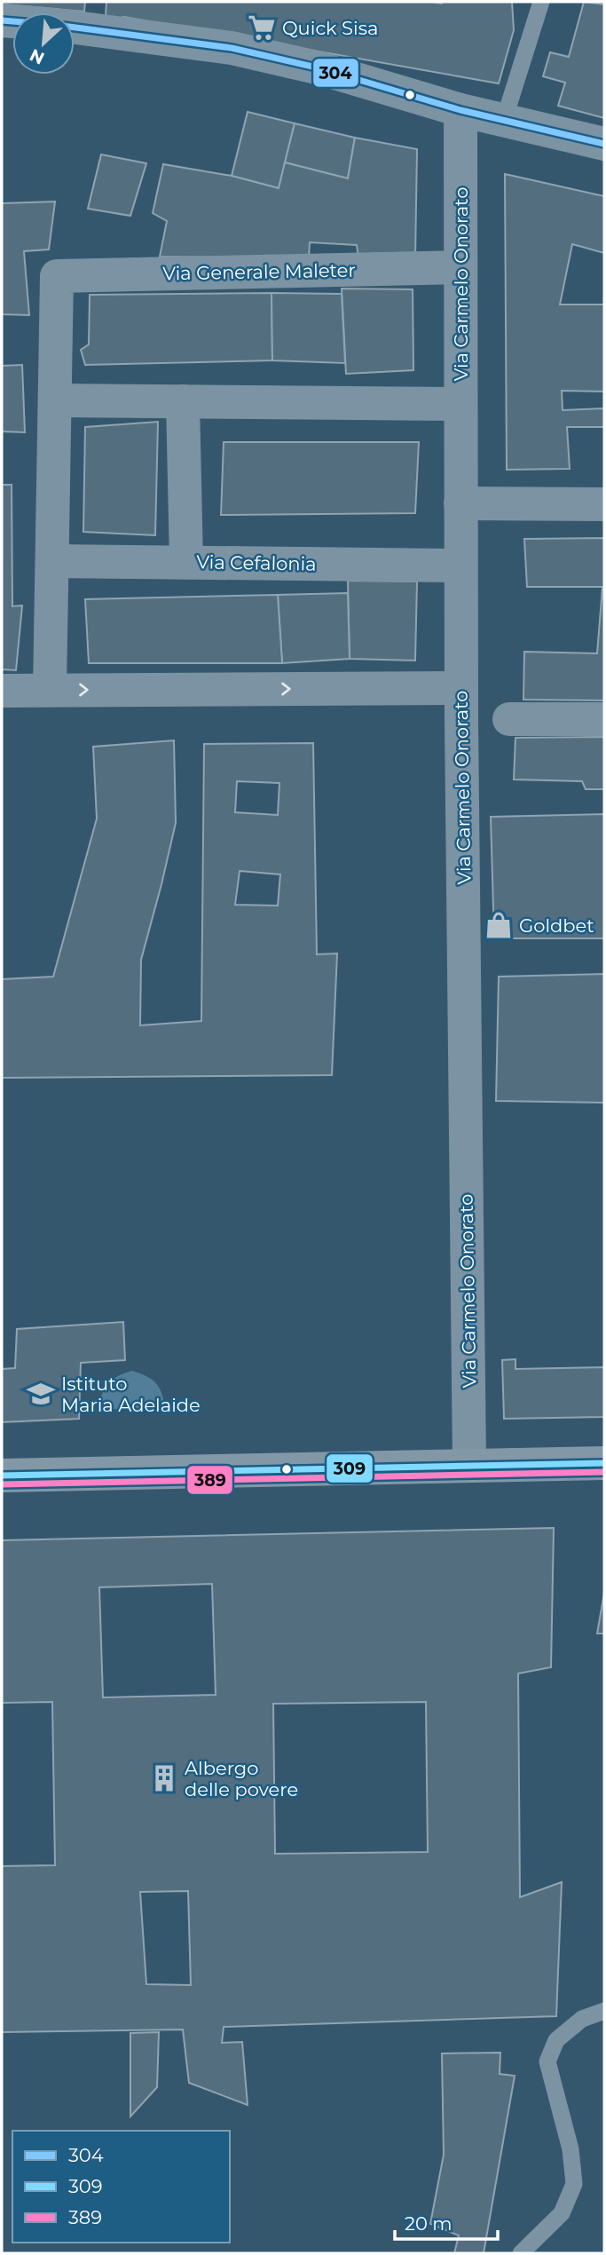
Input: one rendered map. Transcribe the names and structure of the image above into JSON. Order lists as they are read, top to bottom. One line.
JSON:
{"streets":{"street":["Via Generale Maleter","Via Carmelo Onorato","Via Cefalonia"]},"crossings":[["Via Generale Maleter","Via Carmelo Onorato"],["Via Carmelo Onorato","Via Cefalonia"]],"places":{"supermarket":["Quick Sisa"],"shop":["Goldbet"],"school or university":["Istituto Maria Adelaide"],"building":["Albergo delle povere"]},"lines":["transit line 304","transit line 309","transit line 389"],"legend":["304","309","389"],"scale_bar":"20 m","north":"bottom left"}
